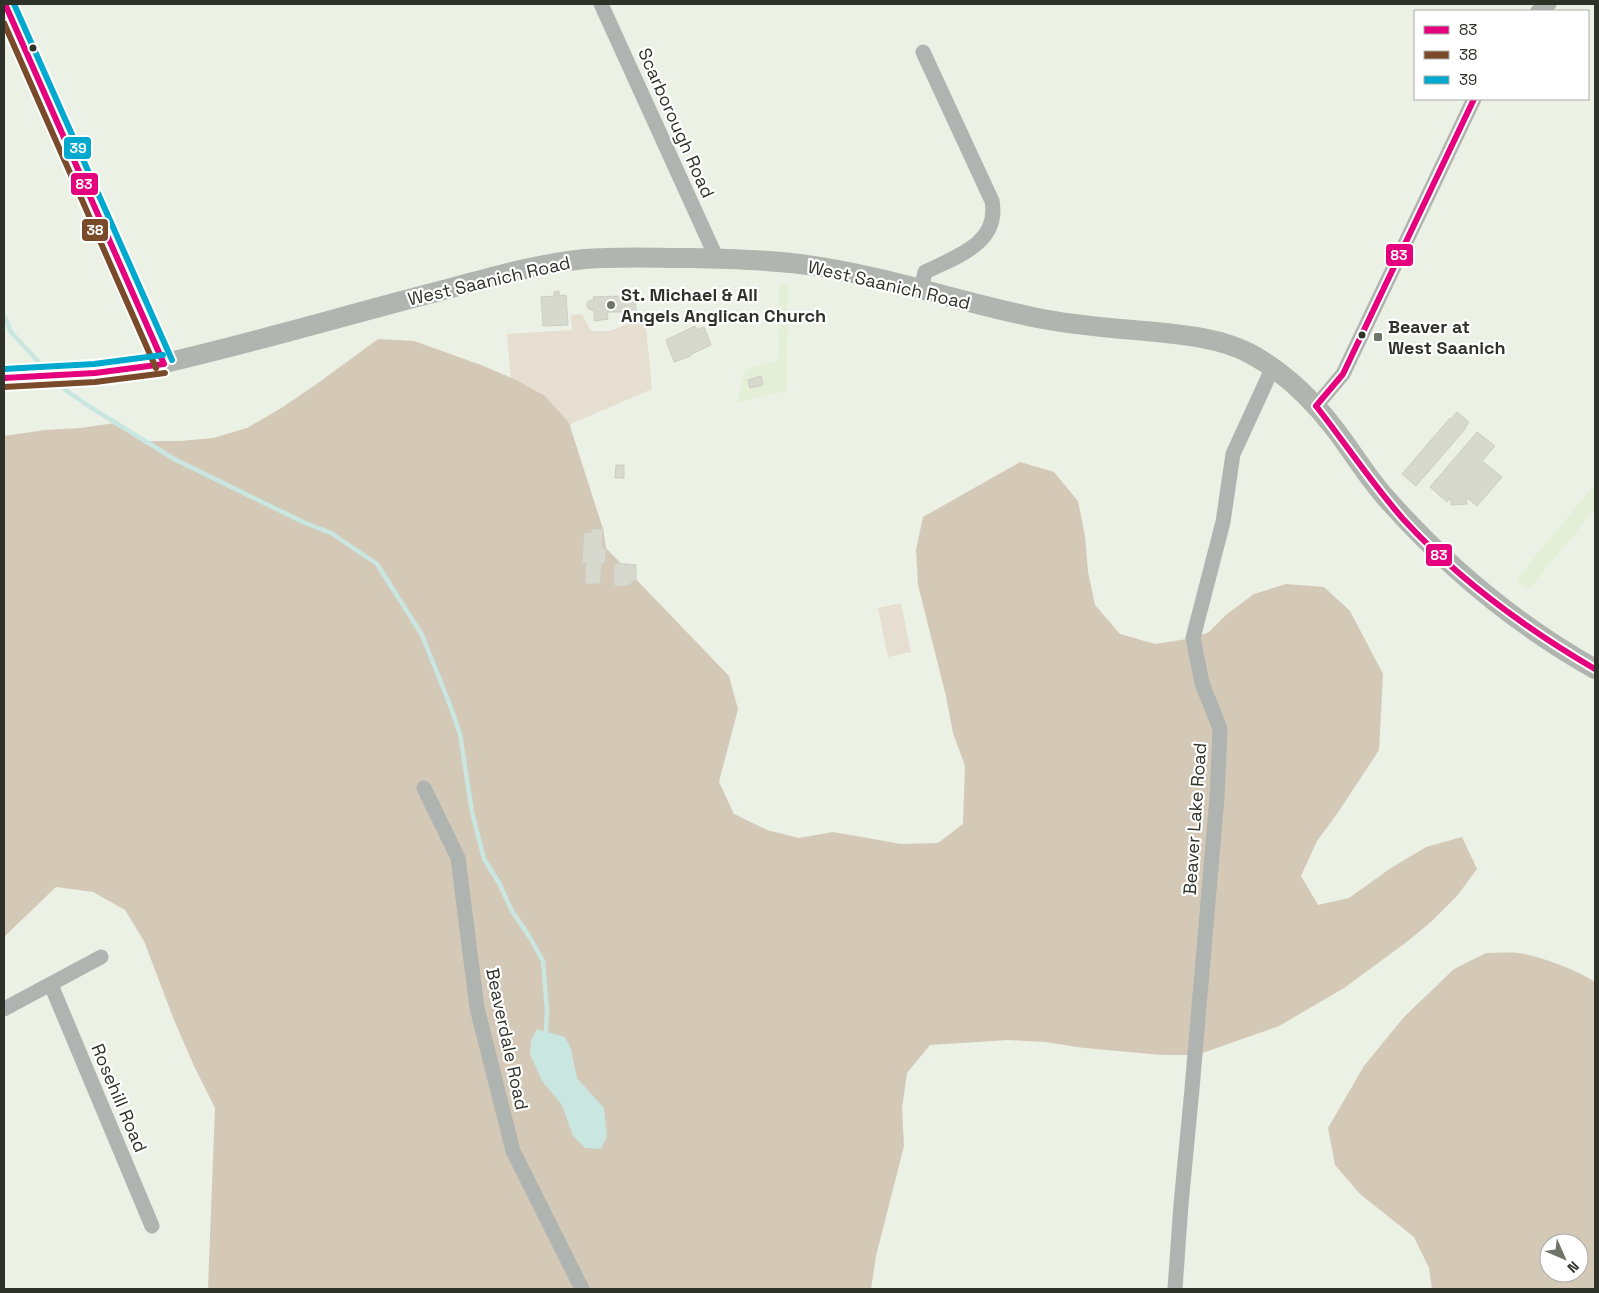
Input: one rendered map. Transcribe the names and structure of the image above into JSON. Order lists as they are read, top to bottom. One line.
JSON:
{"streets":{"main road":["West Saanich Road"],"street":["Scarborough Road","Beaver Lake Road","Beaverdale Road","Rosehill Road"]},"crossings":[["Scarborough Road","West Saanich Road"],["West Saanich Road","Beaver Lake Road"]],"places":{"other":["St. Michael & All Angels Anglican Church"],"transit":["Beaver at West Saanich"]},"lines":["transit line 83","transit line 39","transit line 38"],"legend":["83","38","39"],"north":"bottom right"}
